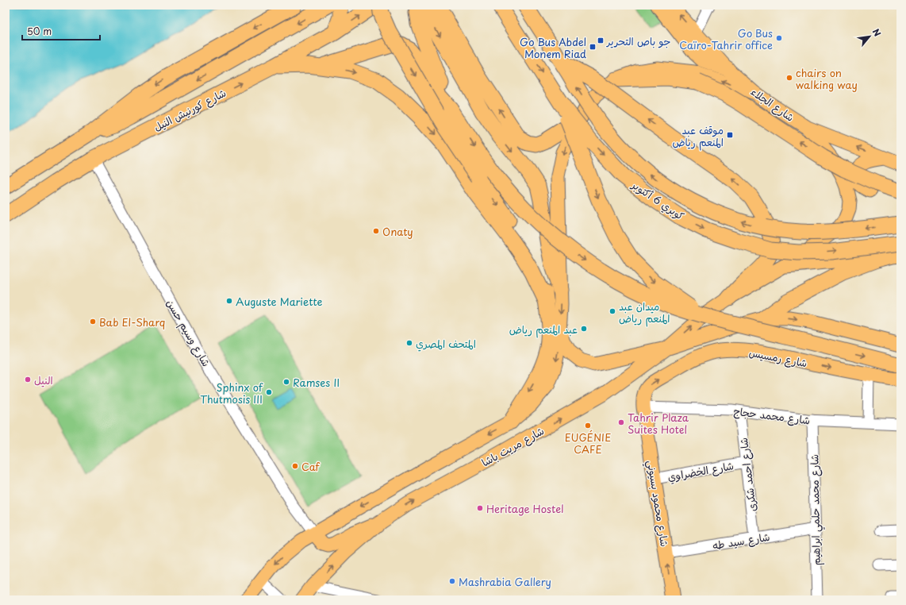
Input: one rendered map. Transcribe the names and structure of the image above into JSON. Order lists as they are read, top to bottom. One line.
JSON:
{"streets":{"highway":["شارع كورنيش النيل","كوبري 6 أكتوبر"],"main road":["شارع الجلاء","شارع رمسيس","شارع مريت باشا","شارع محمود بسيوني"],"street":["شارع وسيم حسن","شارع محمد حجاج","شارع الخضراوي","شارع احمد شكرى","شارع محمد حلمي ابراهيم","شارع سيد طه"]},"crossings":[["شارع الجلاء","شارع مريت باشا"],["شارع كورنيش النيل","شارع وسيم حسن"],["شارع رمسيس","شارع محمد حجاج"],["شارع رمسيس","شارع محمود بسيوني"],["شارع محمد حجاج","شارع احمد شكرى"],["شارع محمد حجاج","شارع محمود بسيوني"],["شارع محمد حجاج","شارع محمد حلمي ابراهيم"],["شارع الخضراوي","شارع احمد شكرى"],["شارع الخضراوي","شارع محمود بسيوني"],["شارع احمد شكرى","شارع سيد طه"],["شارع محمود بسيوني","شارع سيد طه"],["شارع محمد حلمي ابراهيم","شارع سيد طه"]],"places":{"other":["Go Bus Caïro-Tahrir office","chairs on walking way","Onaty","Auguste Mariette","ميدان عبد المنعم رياض","Bab El-Sharq","عبد المنعم رياض","المتحف المصري","النيل","Ramses II","Sphinx of Thutmosis III","Tahrir Plaza Suites Hotel","EUGÉNIE CAFE","Caf","Heritage Hostel","Mashrabia Gallery"],"transit":["جو باص التحرير","Go Bus Abdel Monem Riad","موقف عبد المنعم رياض"]},"scale_bar":"50 m","north":"top right"}
